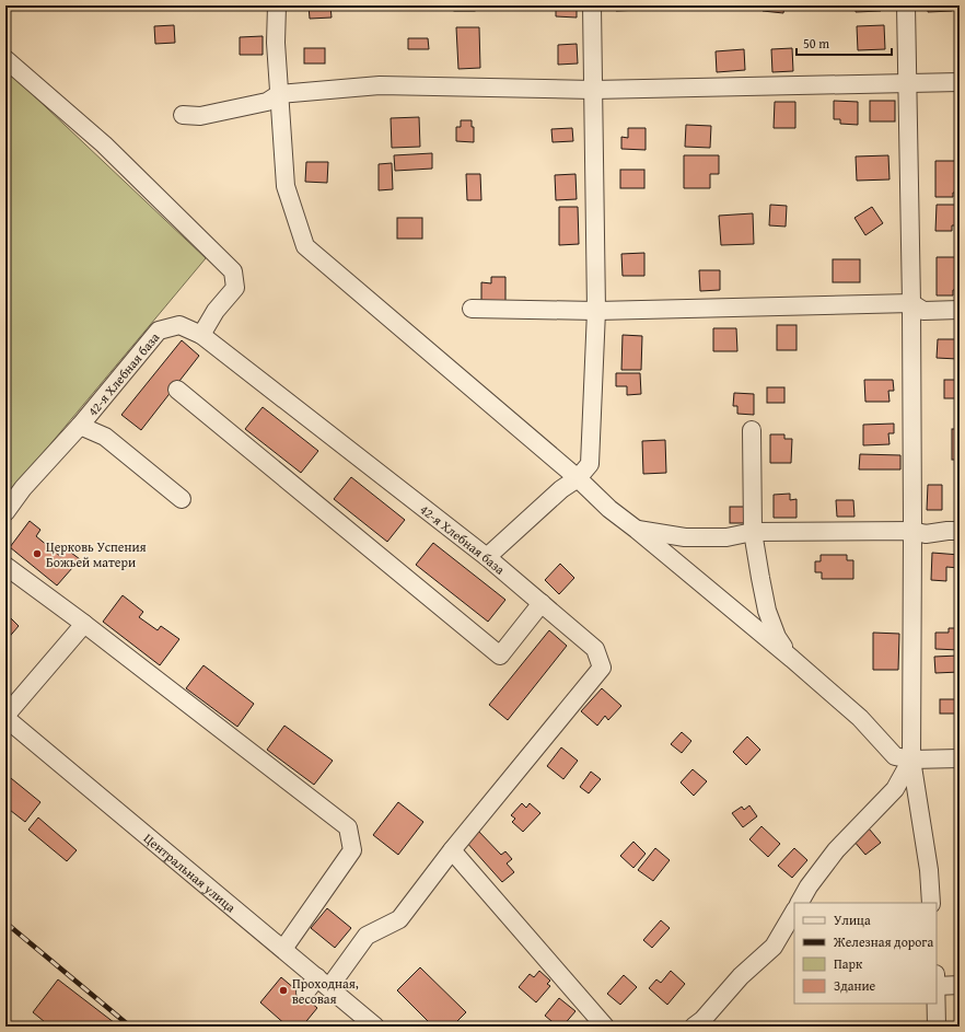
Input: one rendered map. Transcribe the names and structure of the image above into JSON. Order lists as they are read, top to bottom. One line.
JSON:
{"streets":{"street":["42-я Хлебная база","Центральная улица"]},"crossings":[["42-я Хлебная база","Центральная улица"]],"places":["Церковь Успения Божьей матери","Проходная, весовая"],"legend":["Улица","Железная дорога","Парк","Здание"],"scale_bar":"50 m"}
